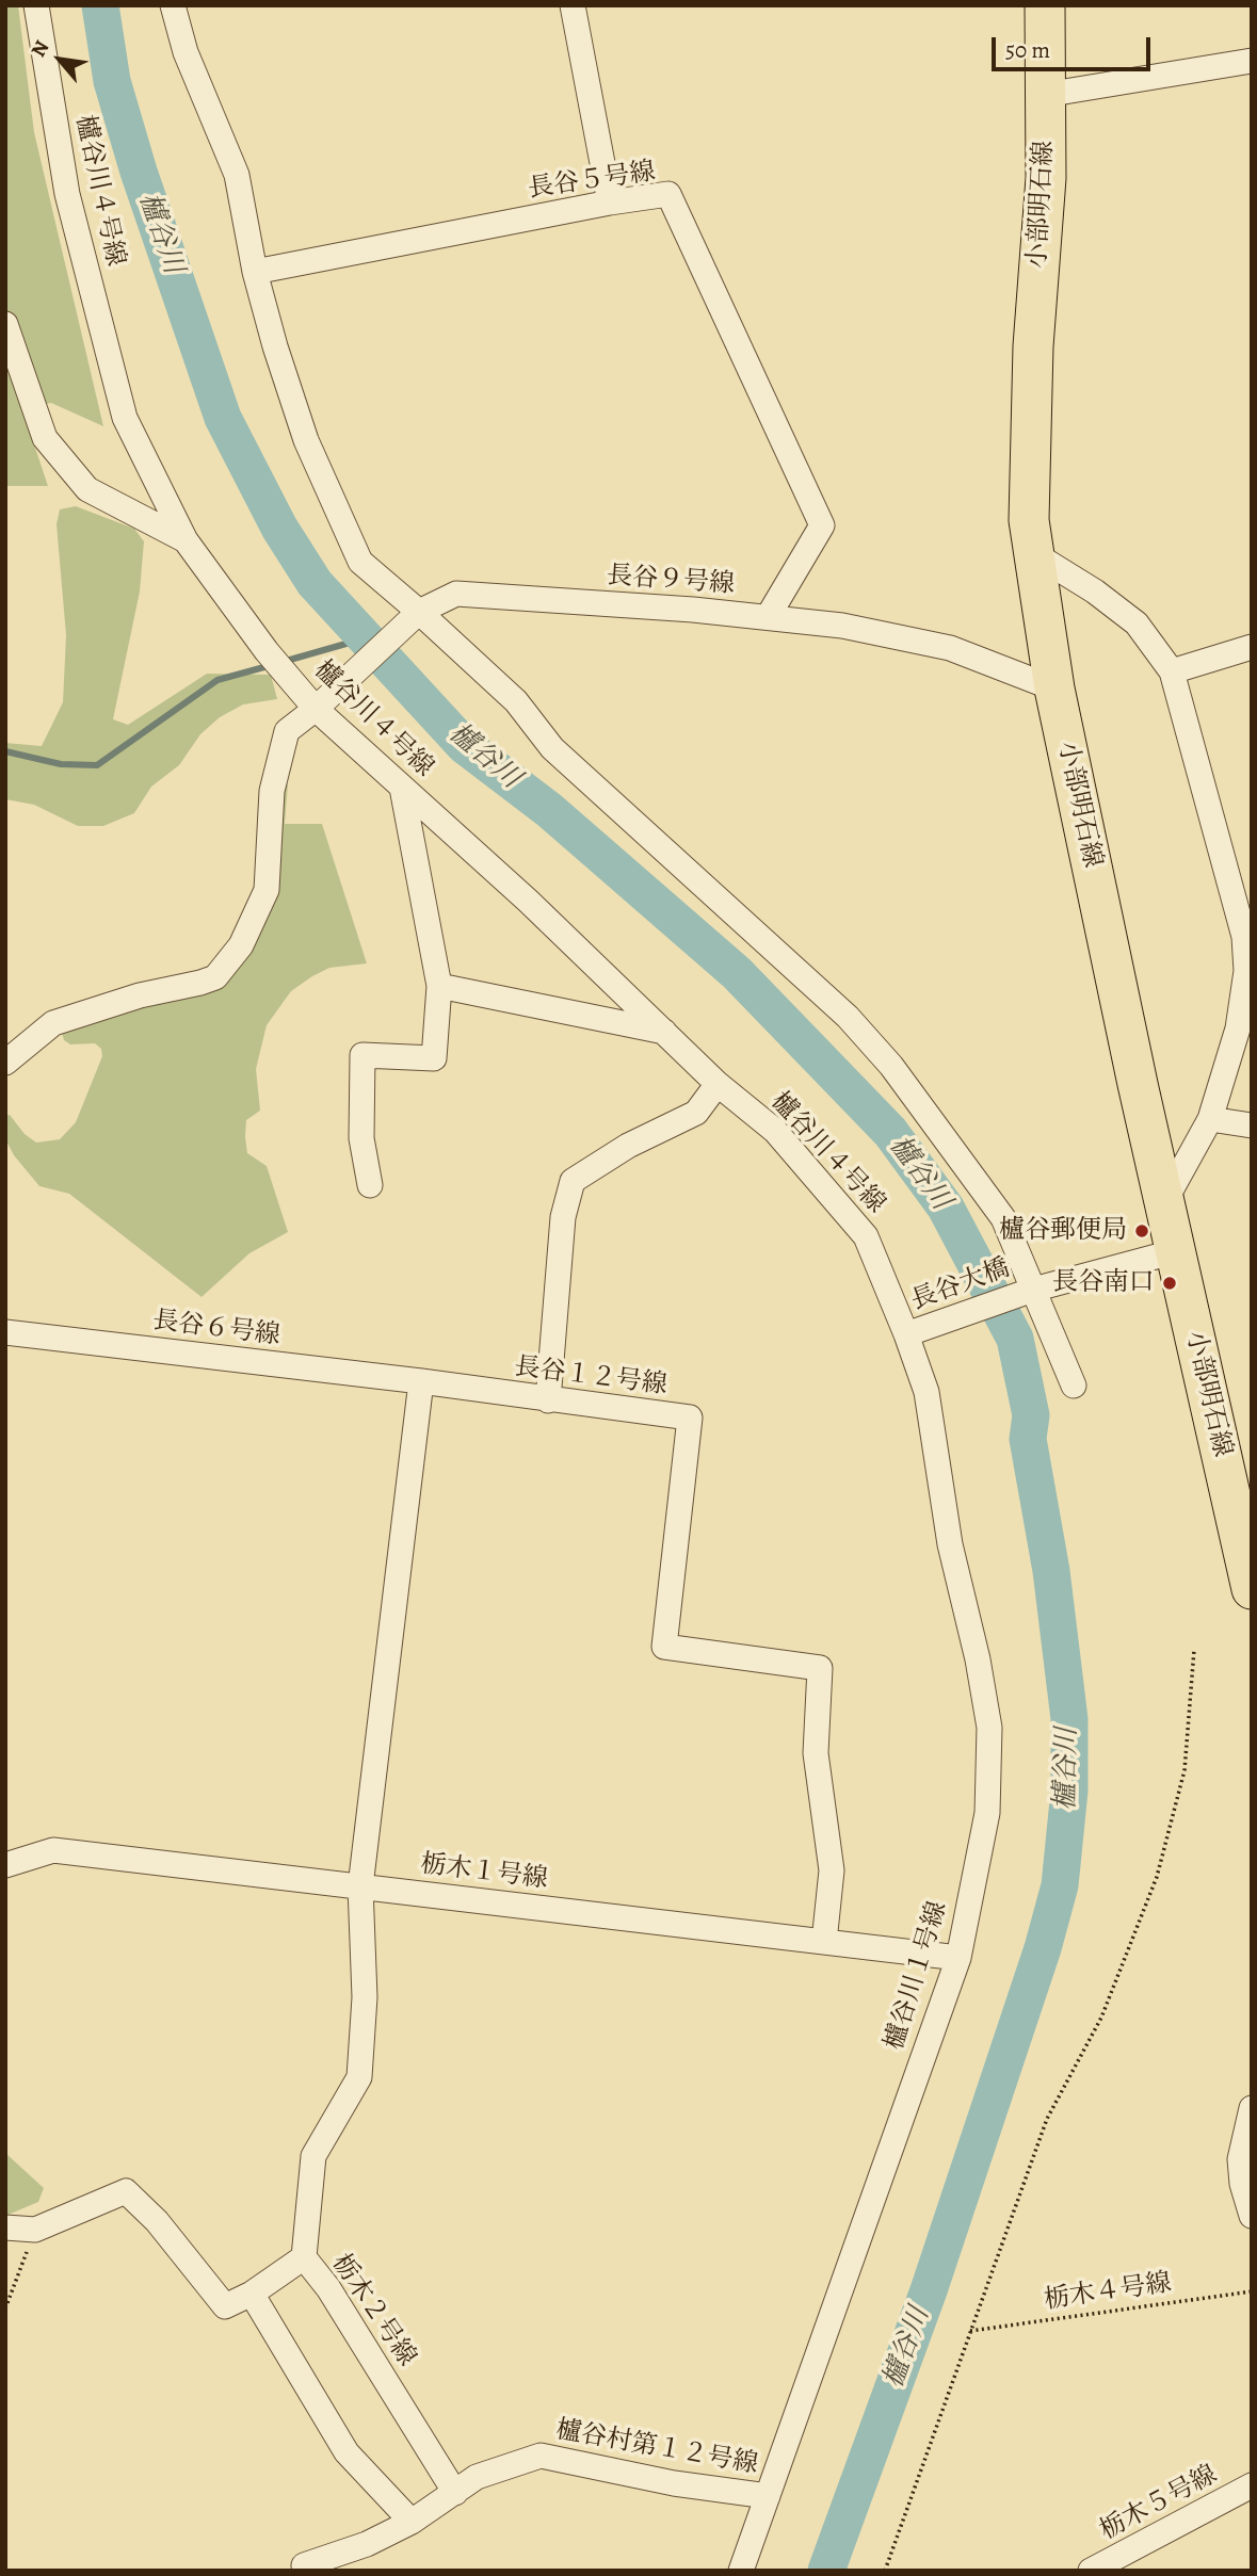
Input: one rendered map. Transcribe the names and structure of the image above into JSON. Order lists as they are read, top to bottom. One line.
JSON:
{"streets":{"main road":["小部明石線"],"street":["長谷５号線","櫨谷川４号線","長谷９号線","長谷大橋","長谷６号線","長谷１２号線","栃木１号線","櫨谷川１号線","栃木２号線","櫨谷村第１２号線","栃木５号線"],"path":["栃木４号線"]},"crossings":[["長谷５号線","長谷９号線"],["櫨谷川４号線","長谷９号線"],["櫨谷川４号線","長谷大橋"],["櫨谷川４号線","櫨谷川１号線"],["小部明石線","長谷９号線"],["小部明石線","長谷大橋"],["長谷大橋","櫨谷川１号線"],["長谷６号線","長谷１２号線"],["長谷１２号線","栃木１号線"],["栃木１号線","櫨谷川１号線"],["栃木１号線","栃木２号線"],["櫨谷川１号線","櫨谷村第１２号線"],["栃木２号線","櫨谷村第１２号線"]],"water":["櫨谷川"],"places":["櫨谷郵便局","長谷南口"],"scale_bar":"50 m","north":"top left"}
